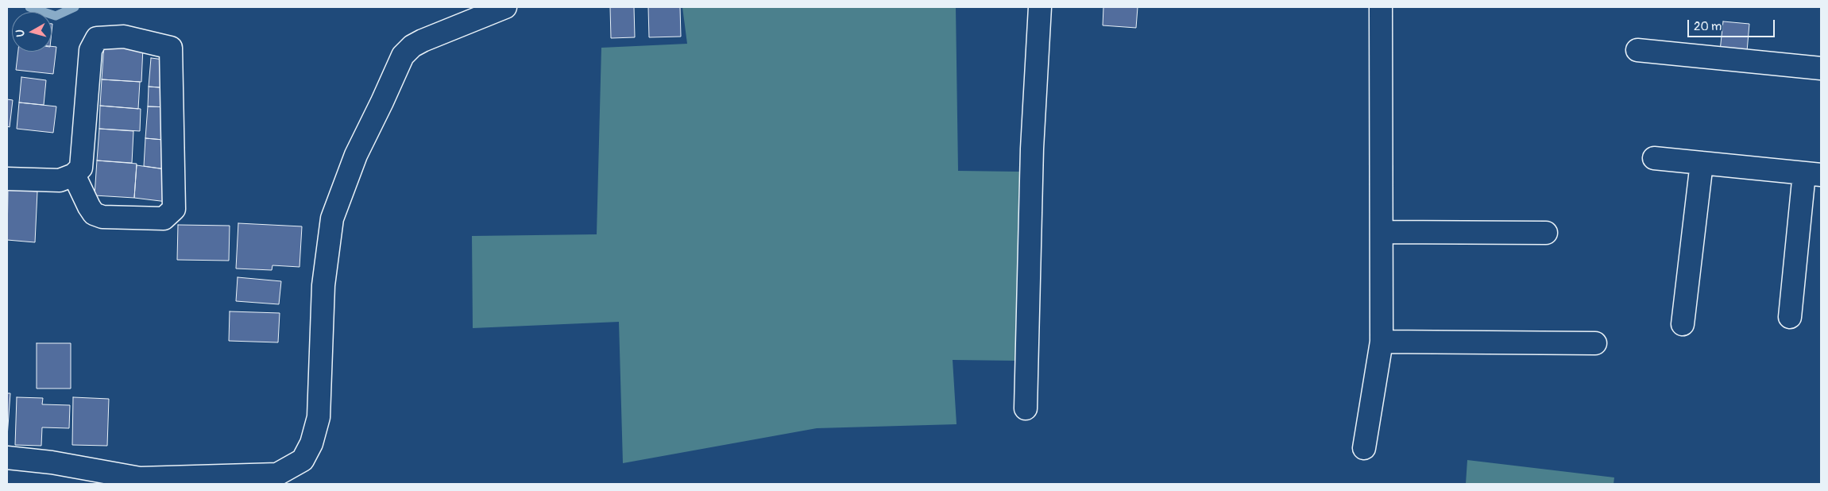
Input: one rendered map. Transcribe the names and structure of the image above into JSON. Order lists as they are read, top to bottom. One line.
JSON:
{"scale_bar":"20 m","north":"left"}
